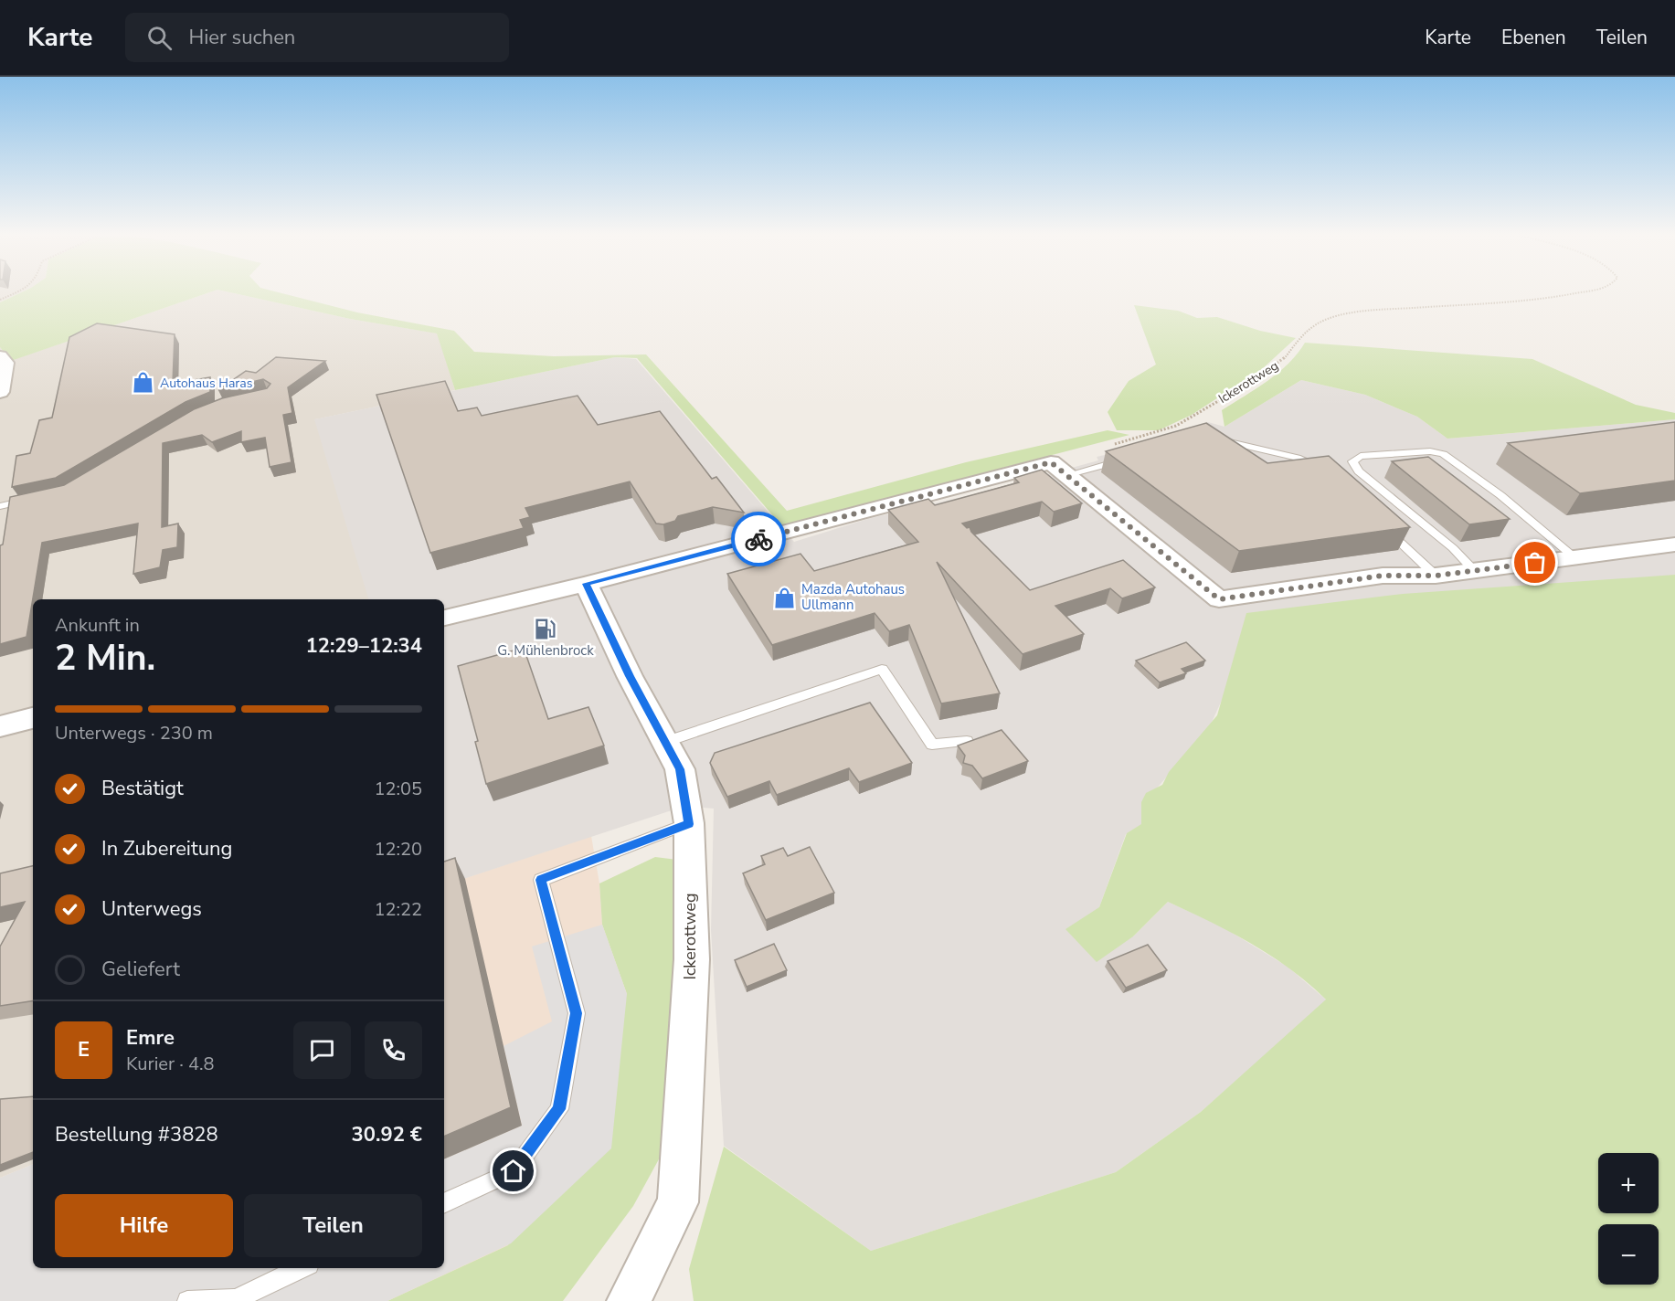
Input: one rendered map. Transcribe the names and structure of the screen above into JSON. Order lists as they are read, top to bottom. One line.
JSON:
{"streets":{"street":["Ickerottweg"]},"places":{"shop":["Autohaus Haras","Mazda Autohaus Ullmann"],"fuel station":["G. Mühlenbrock"]},"page":{"header":"Karte","search":"Hier suchen","nav":["Karte","Ebenen","Teilen"],"heading":["2 Min.","Ankunft in","12:29–12:34"],"panel":["Emre","Kurier · 4.8","Bestellung #3828","30.92 €"],"bar":"Unterwegs · 230 m","list":[["Bestätigt","12:05"],["In Zubereitung","12:20"],["Unterwegs","12:22"],"Geliefert"],"round":"E","map_buttons":["+","−"],"buttons":["Hilfe","Teilen"]}}
